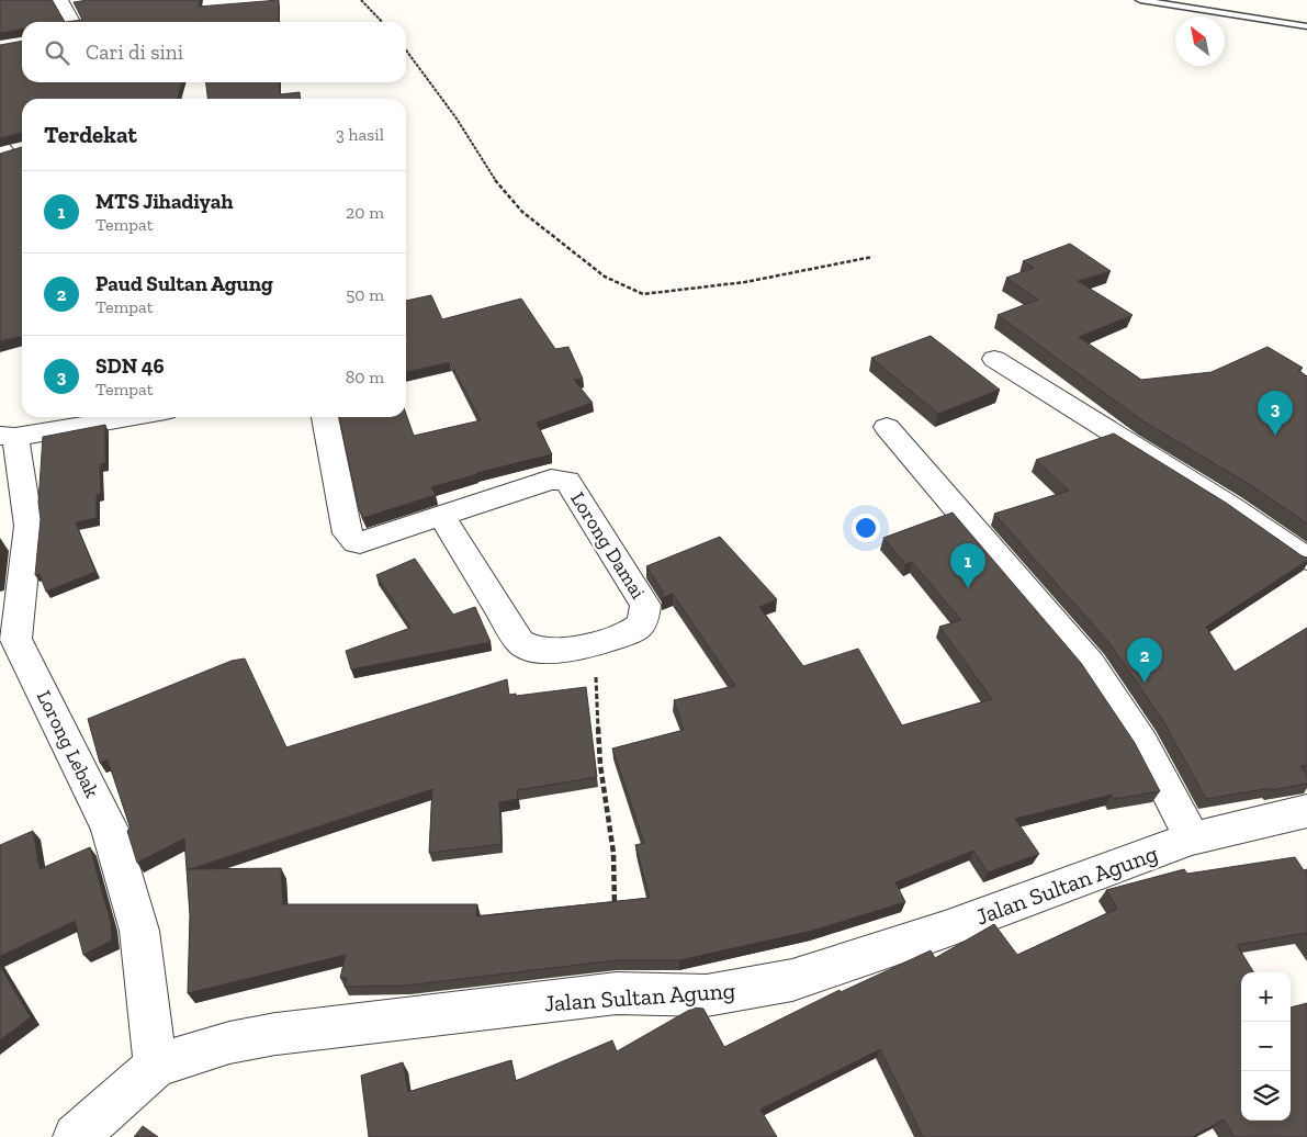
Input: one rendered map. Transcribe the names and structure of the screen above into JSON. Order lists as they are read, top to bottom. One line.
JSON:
{"streets":{"street":["Lorong Damai","Lorong Lebak","Jalan Sultan Agung"]},"crossings":[["Lorong Lebak","Jalan Sultan Agung"]],"north":"top left","page":{"search":"Cari di sini","heading":["Terdekat","3 hasil"],"list":[{"mark":"1","name":"MTS Jihadiyah","note":"Tempat","value":"20 m"},{"mark":"2","name":"Paud Sultan Agung","note":"Tempat","value":"50 m"},{"mark":"3","name":"SDN 46","note":"Tempat","value":"80 m"}],"pins":["3","1","2"],"map_buttons":["+","−"]}}
